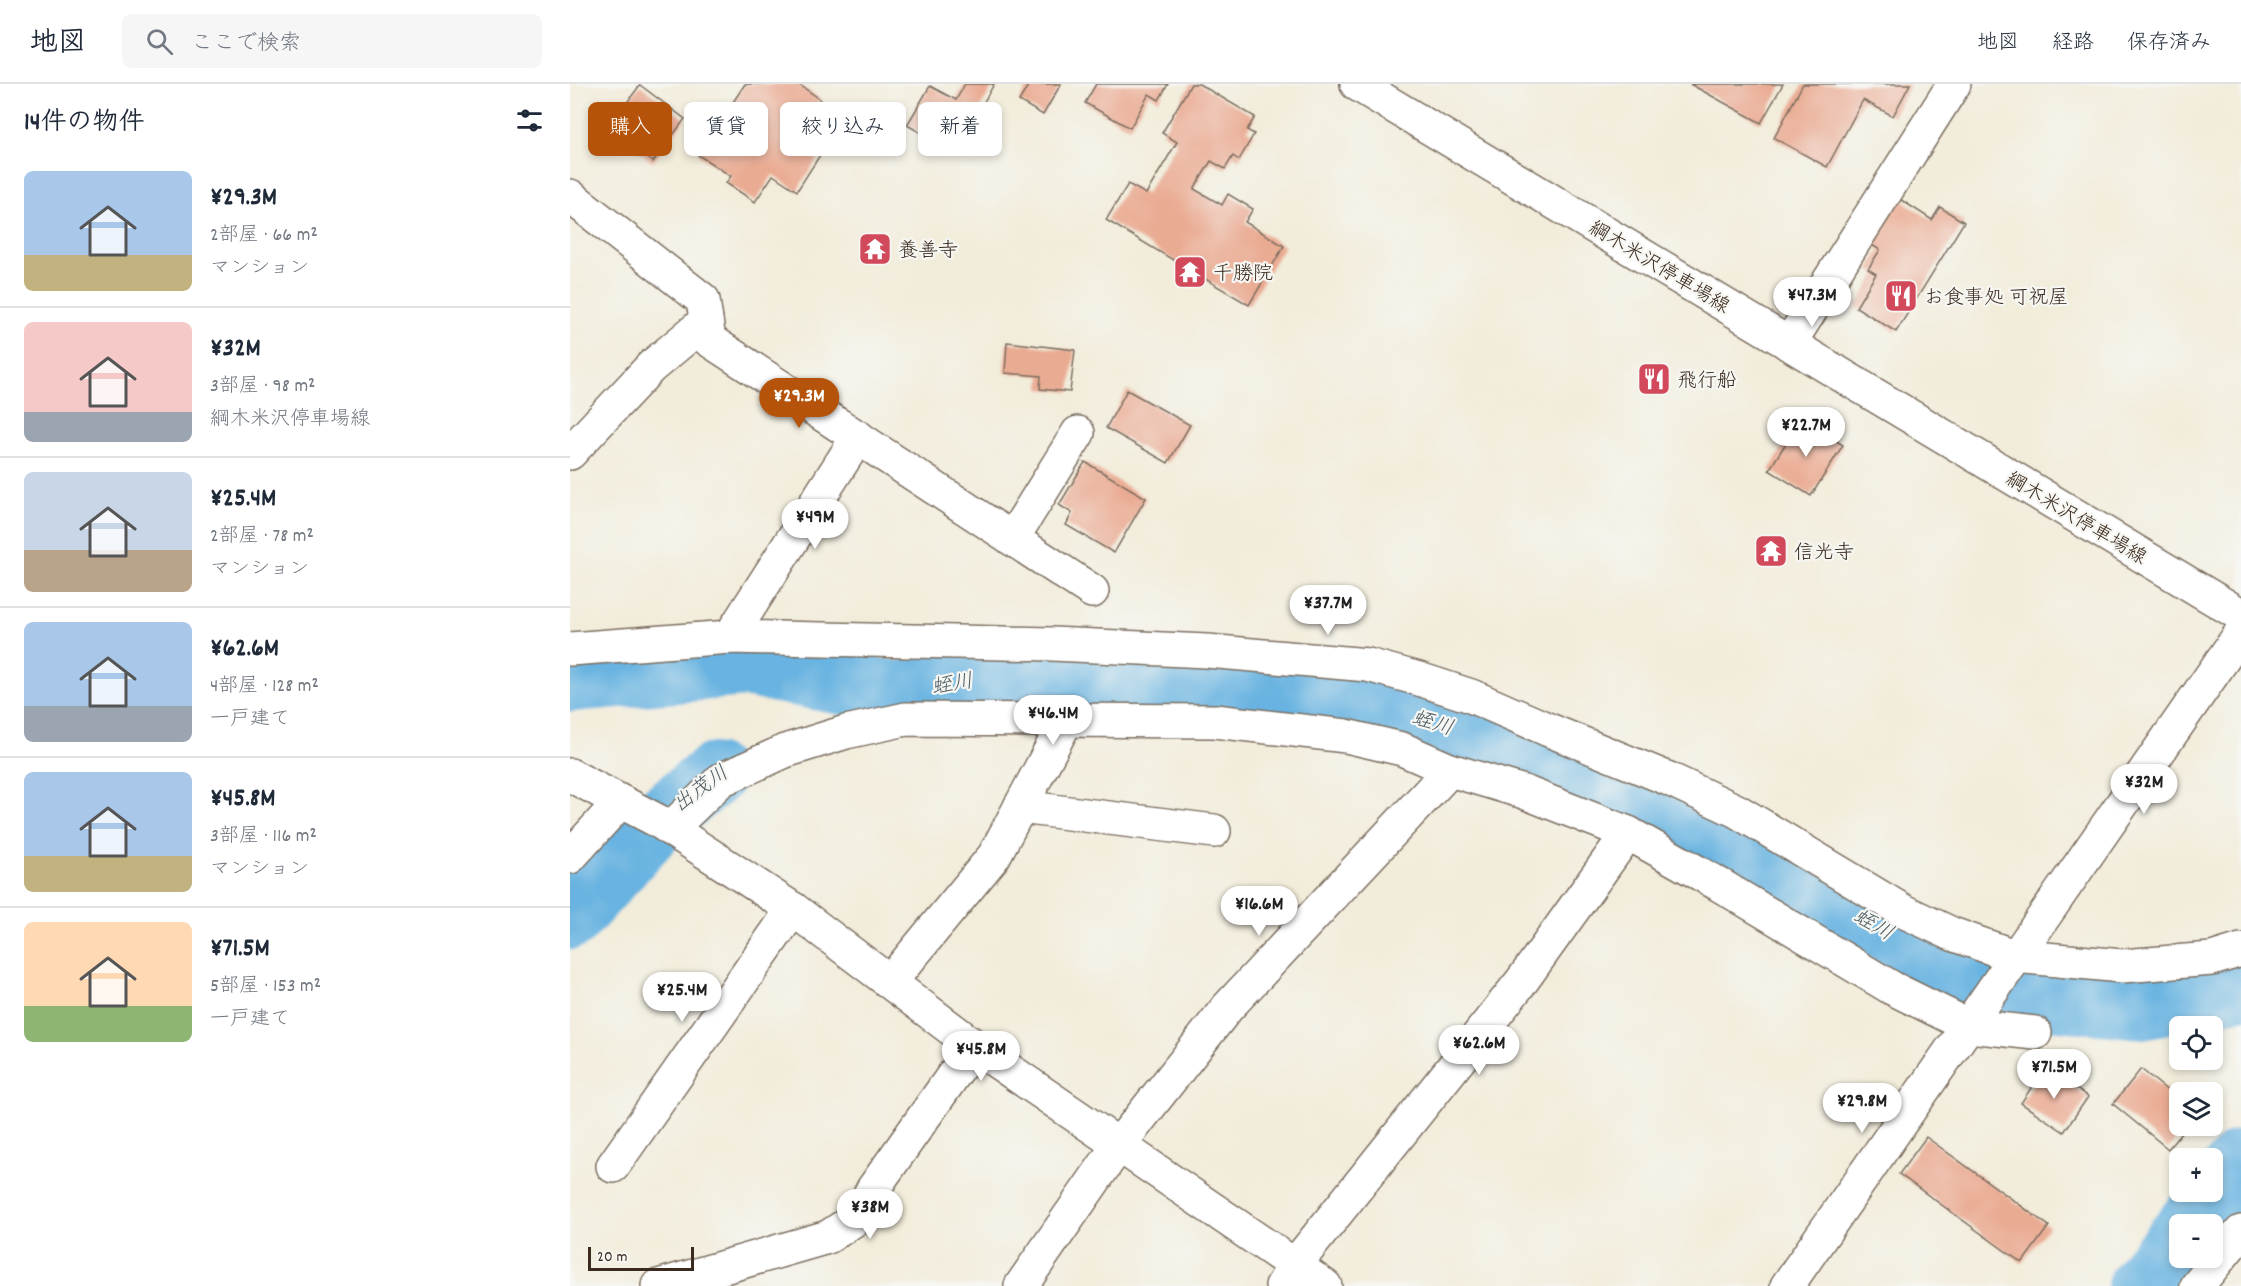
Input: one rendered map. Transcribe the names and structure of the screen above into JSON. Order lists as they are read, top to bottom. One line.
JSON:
{"streets":{"street":["綱木米沢停車場線"]},"water":["蛭川","出茂川"],"places":{"temple":["養善寺","千勝院","信光寺"],"restaurant":["お食事処 可祝屋","飛行船"]},"scale_bar":"20 m","page":{"header":"地図","search":"ここで検索","nav":["地図","経路","保存済み"],"heading":"14件の物件","chip":["購入","賃貸","絞り込み","新着"],"list":[{"name":"¥29.3M","note":"2部屋 · 66 m² · マンション"},{"name":"¥32M","note":"3部屋 · 98 m² · 綱木米沢停車場線"},{"name":"¥25.4M","note":"2部屋 · 78 m² · マンション"},{"name":"¥62.6M","note":"4部屋 · 128 m² · 一戸建て"},{"name":"¥45.8M","note":"3部屋 · 116 m² · マンション"},{"name":"¥71.5M","note":"5部屋 · 153 m² · 一戸建て"}],"price":["¥47.3M","¥29.3M","¥22.7M","¥49M","¥37.7M","¥46.4M","¥32M","¥16.6M","¥25.4M","¥62.6M","¥45.8M","¥71.5M","¥29.8M","¥38M"],"map_buttons":["+","−"],"scale":"20 m"}}
